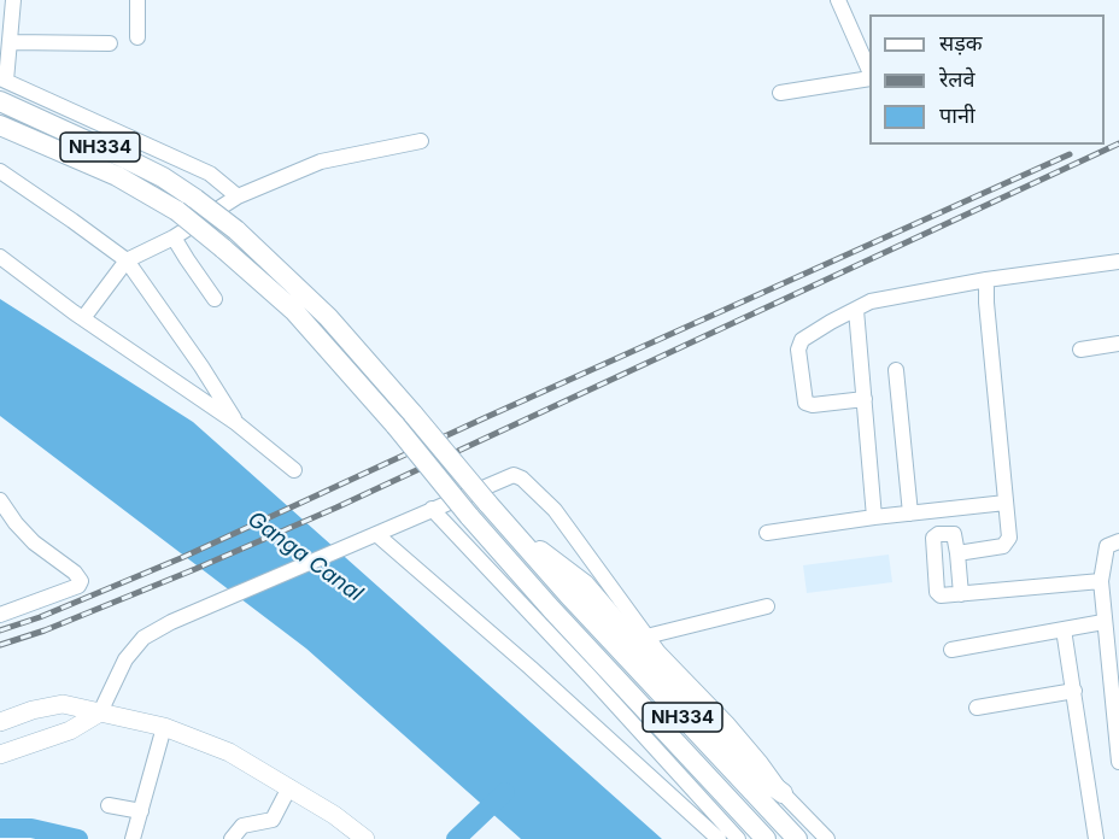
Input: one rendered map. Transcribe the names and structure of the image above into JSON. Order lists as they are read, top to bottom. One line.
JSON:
{"streets":{"highway":["NH334"]},"water":["Ganga Canal"],"legend":["सड़क","रेलवे","पानी"]}
